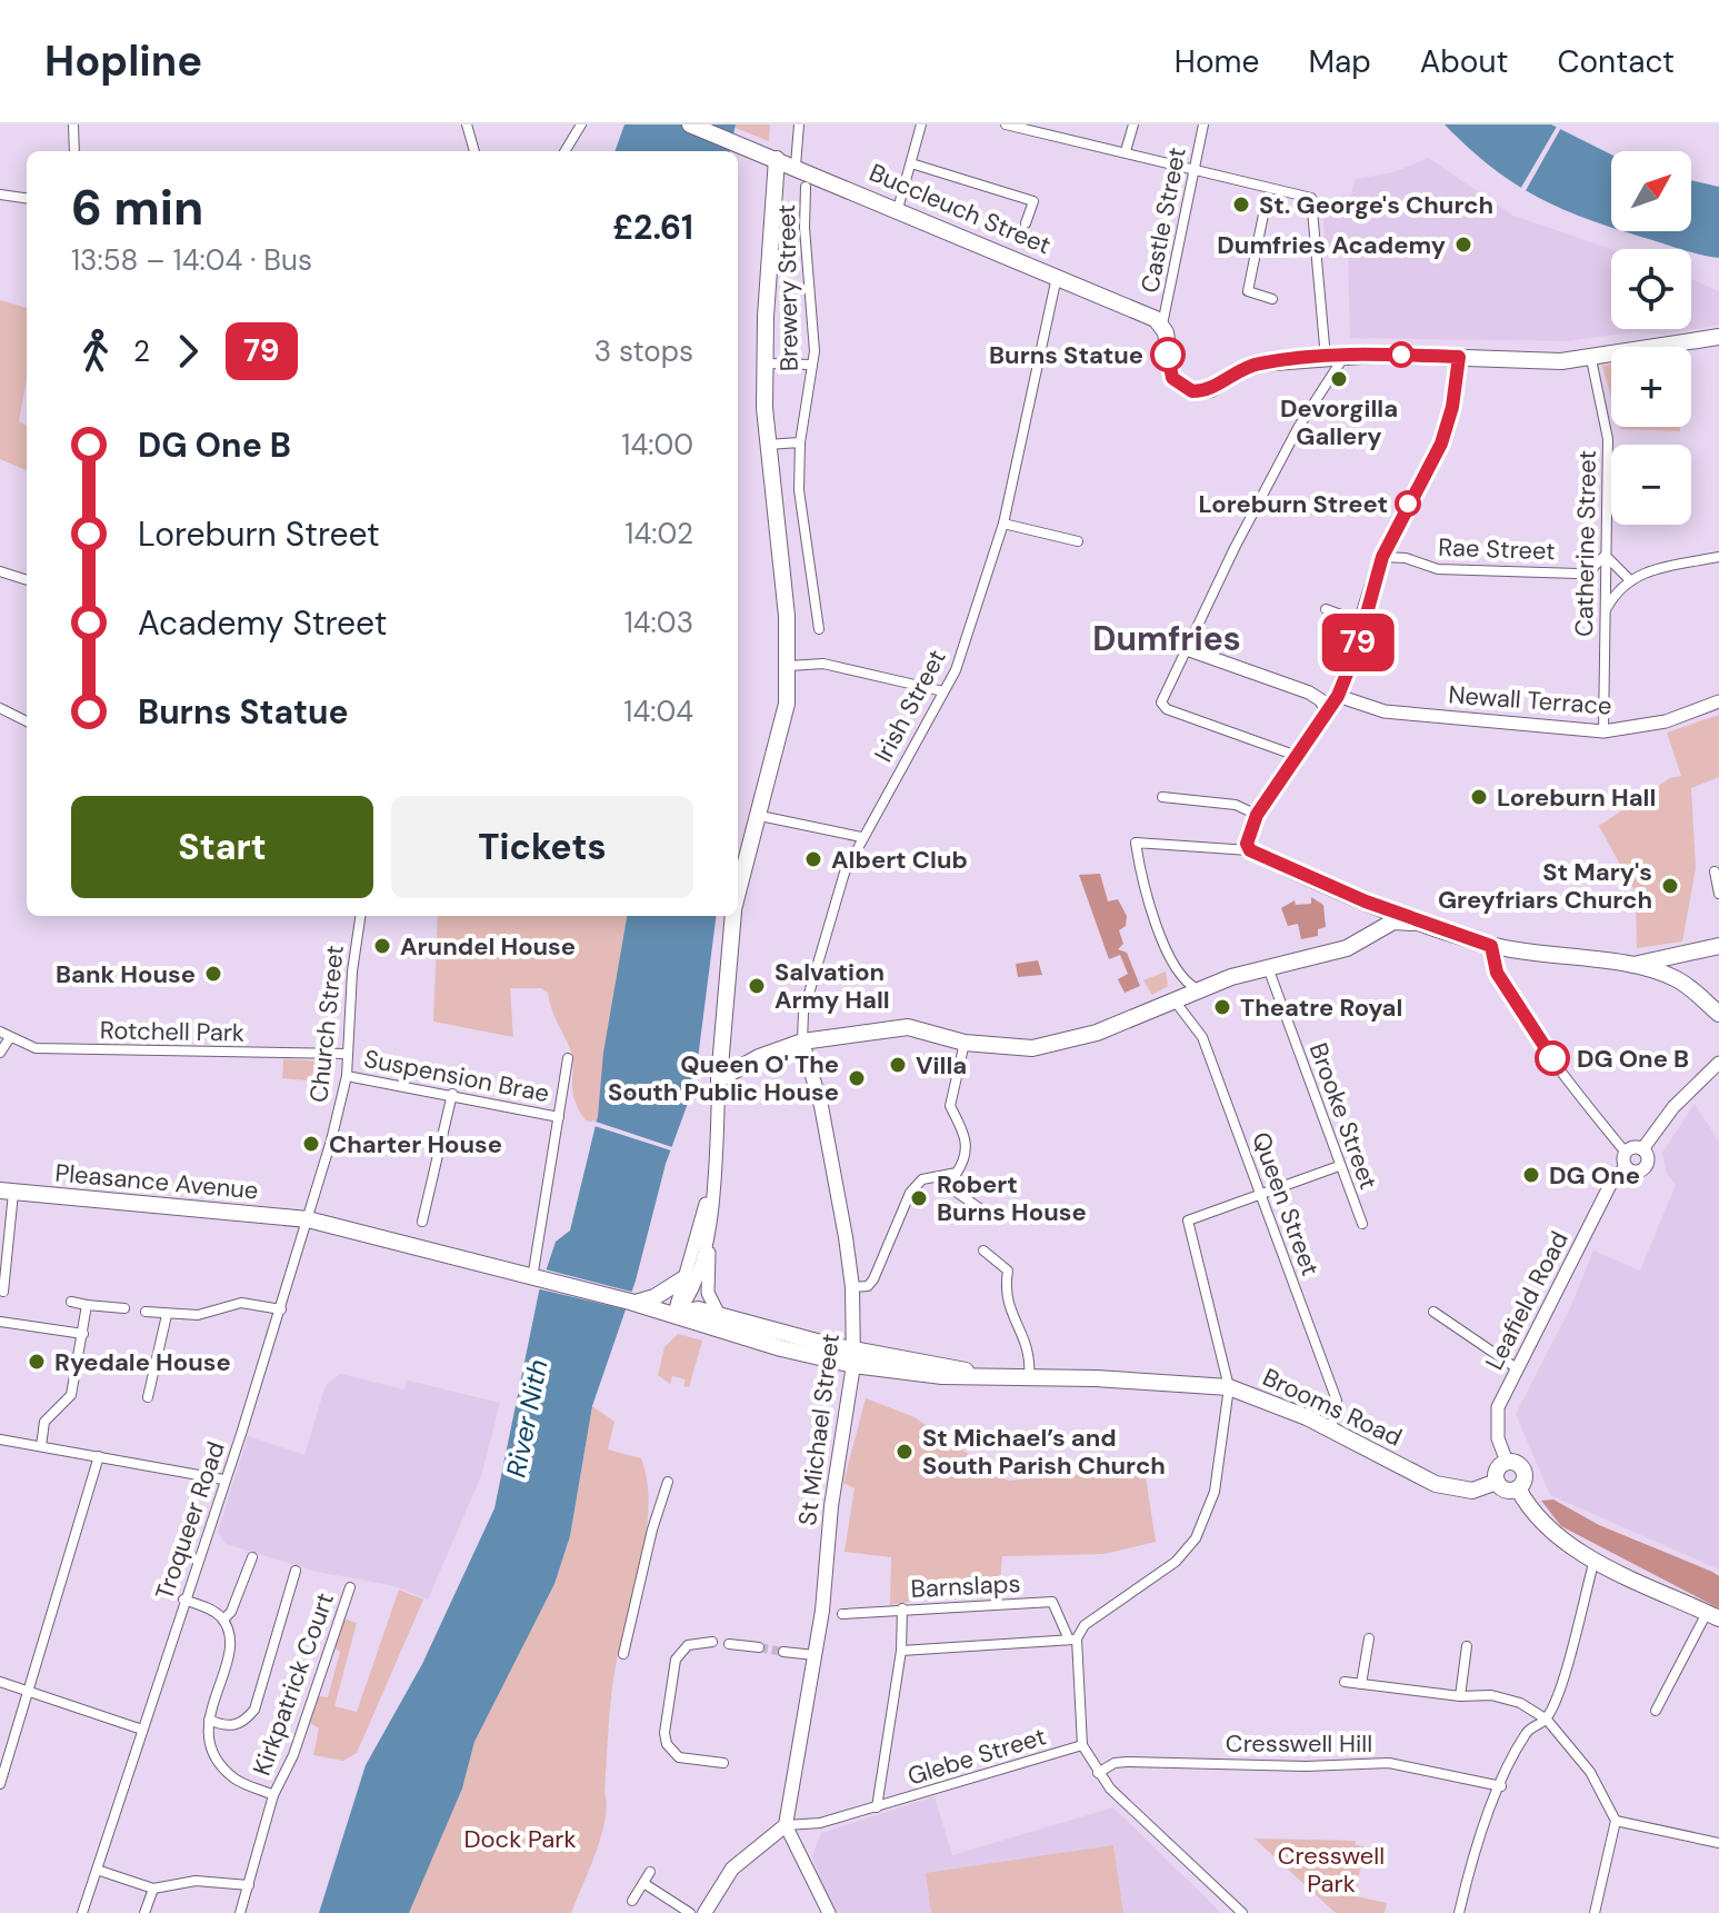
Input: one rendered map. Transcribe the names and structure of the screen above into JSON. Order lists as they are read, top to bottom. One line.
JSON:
{"streets":{"main road":["Buccleuch Street","Pleasance Avenue","Brooms Road","St Michael Street"],"street":["Castle Street","Brewery Street","Catherine Street","Rae Street","Newall Terrace","Irish Street","Church Street","Rotchell Park","Suspension Brae","Brooke Street","Queen Street","Leafield Road","Troqueer Road","Barnslaps","Kirkpatrick Court","Cresswell Hill","Glebe Street"]},"crossings":[["Buccleuch Street","Castle Street"],["Buccleuch Street","Irish Street"],["Catherine Street","Rae Street"],["Catherine Street","Newall Terrace"],["Irish Street","St Michael Street"],["Church Street","Rotchell Park"],["Church Street","Suspension Brae"],["Church Street","Troqueer Road"],["Pleasance Avenue","Brooms Road"],["Pleasance Avenue","St Michael Street"],["Pleasance Avenue","Troqueer Road"],["Queen Street","Brooms Road"],["Leafield Road","Brooms Road"],["Brooms Road","St Michael Street"],["St Michael Street","Glebe Street"],["Barnslaps","Glebe Street"]],"districts":["Dumfries"],"water":["River Nith"],"parks":["Dock Park","Cresswell Park"],"places":["St. George's Church","Dumfries Academy","Burns Statue","Devorgilla Gallery","Loreburn Street","Loreburn Hall","Albert Club","St Mary's Greyfriars Church","Arundel House","Bank House","Salvation Army Hall","Theatre Royal","DG One B","Villa","Queen O' The South Public House","Charter House","DG One","Robert Burns House","Ryedale House","St Michael’s and South Parish Church"],"lines":["bus line 79"],"north":"top right","page":{"header":"Hopline","nav":["Home","Map","About","Contact"],"on_map":"79","map_buttons":["+","−"],"heading":["6 min","13:58 – 14:04 · Bus","£2.61"],"legs":["2","79","3 stops"],"list":[{"name":"DG One B","value":"14:00"},{"name":"Loreburn Street","value":"14:02"},{"name":"Academy Street","value":"14:03"},{"name":"Burns Statue","value":"14:04"}],"buttons":["Start","Tickets"]}}
